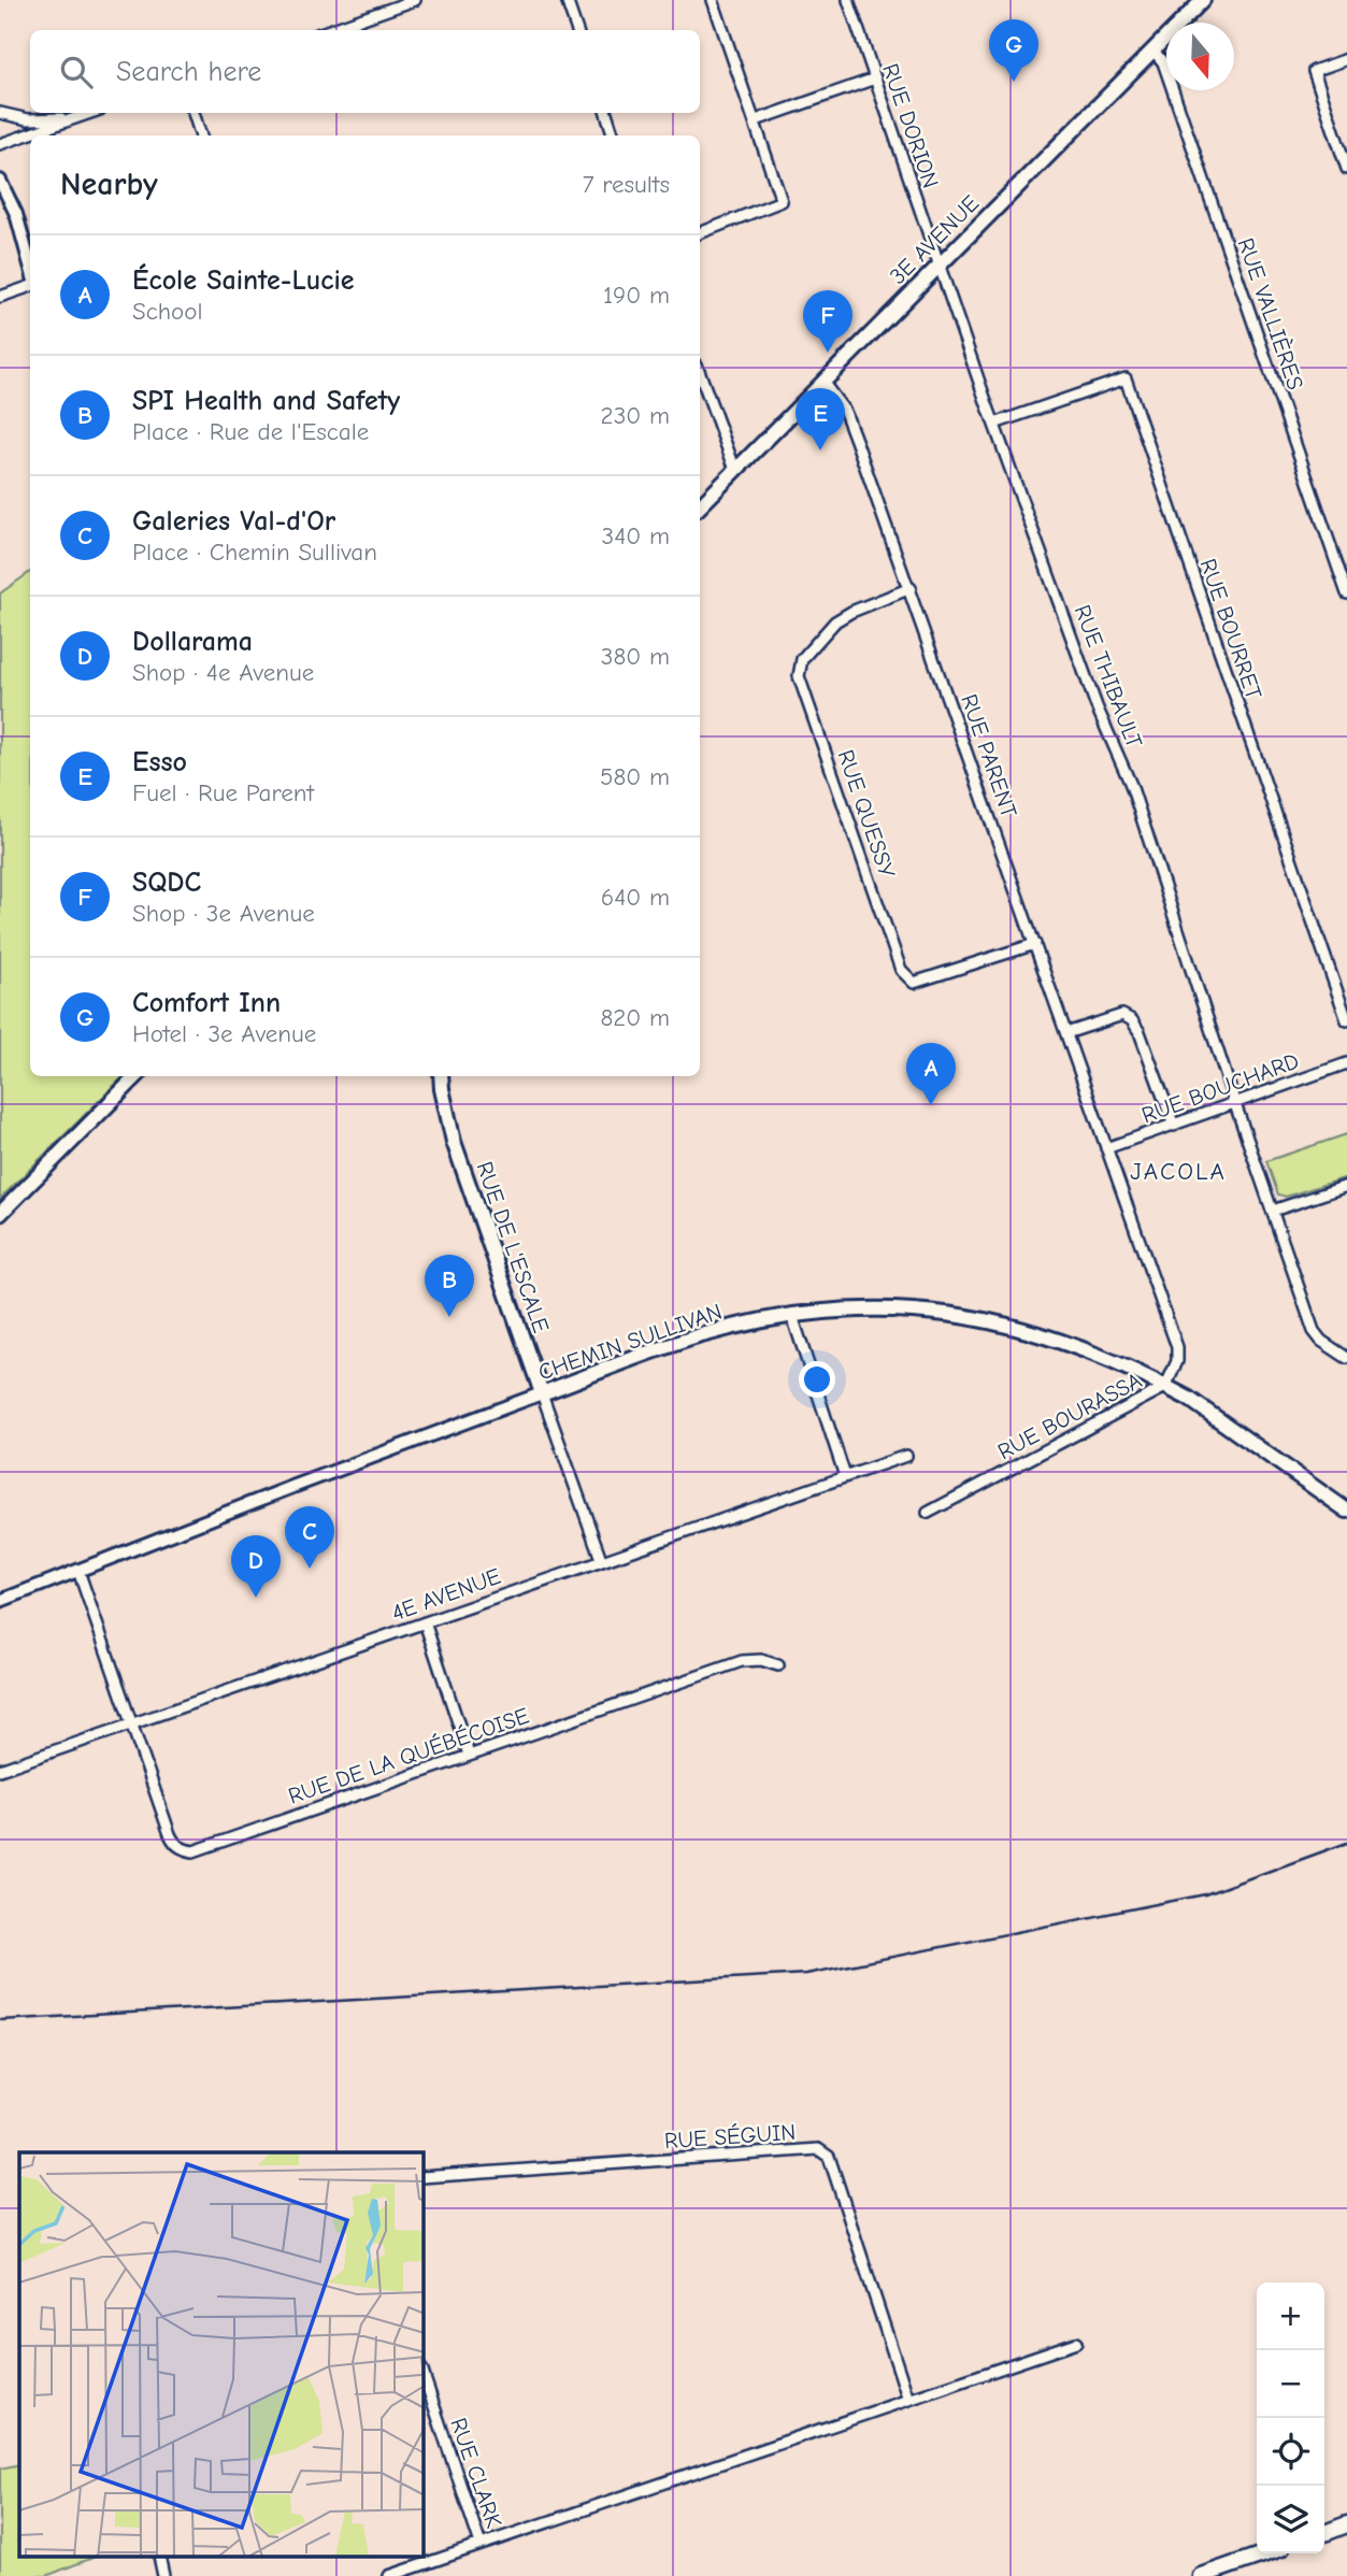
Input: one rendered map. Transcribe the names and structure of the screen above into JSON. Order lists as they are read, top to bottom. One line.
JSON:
{"streets":{"main road":["3E AVENUE","RUE DE L'ESCALE","CHEMIN SULLIVAN"],"street":["RUE DORION","RUE VALLIÈRES","RUE BOURRET","RUE THIBAULT","RUE PARENT","RUE QUESSY","RUE BOUCHARD","RUE BOURASSA","4E AVENUE","RUE DE LA QUÉBÉCOISE","RUE SÉGUIN","RUE CLARK"]},"crossings":[["RUE DORION","3E AVENUE"],["RUE DORION","RUE THIBAULT"],["3E AVENUE","RUE VALLIÈRES"],["3E AVENUE","RUE THIBAULT"],["3E AVENUE","RUE PARENT"],["RUE BOURRET","RUE THIBAULT"],["RUE THIBAULT","RUE BOUCHARD"],["RUE PARENT","RUE QUESSY"],["RUE PARENT","RUE BOUCHARD"],["RUE PARENT","RUE BOURASSA"],["RUE BOUCHARD","RUE BOURASSA"],["RUE DE L'ESCALE","CHEMIN SULLIVAN"],["RUE DE L'ESCALE","4E AVENUE"],["CHEMIN SULLIVAN","RUE BOURASSA"],["CHEMIN SULLIVAN","RUE DE LA QUÉBÉCOISE"],["4E AVENUE","RUE DE LA QUÉBÉCOISE"]],"districts":["JACOLA"],"north":"bottom","page":{"pins":["G","F","E","A","B","C","D"],"search":"Search here","heading":["Nearby","7 results"],"list":[{"mark":"A","name":"École Sainte-Lucie","note":"School","value":"190 m"},{"mark":"B","name":"SPI Health and Safety","note":"Place · Rue de l'Escale","value":"230 m"},{"mark":"C","name":"Galeries Val-d'Or","note":"Place · Chemin Sullivan","value":"340 m"},{"mark":"D","name":"Dollarama","note":"Shop · 4e Avenue","value":"380 m"},{"mark":"E","name":"Esso","note":"Fuel · Rue Parent","value":"580 m"},{"mark":"F","name":"SQDC","note":"Shop · 3e Avenue","value":"640 m"},{"mark":"G","name":"Comfort Inn","note":"Hotel · 3e Avenue","value":"820 m"}],"map_buttons":["+","−"]}}
